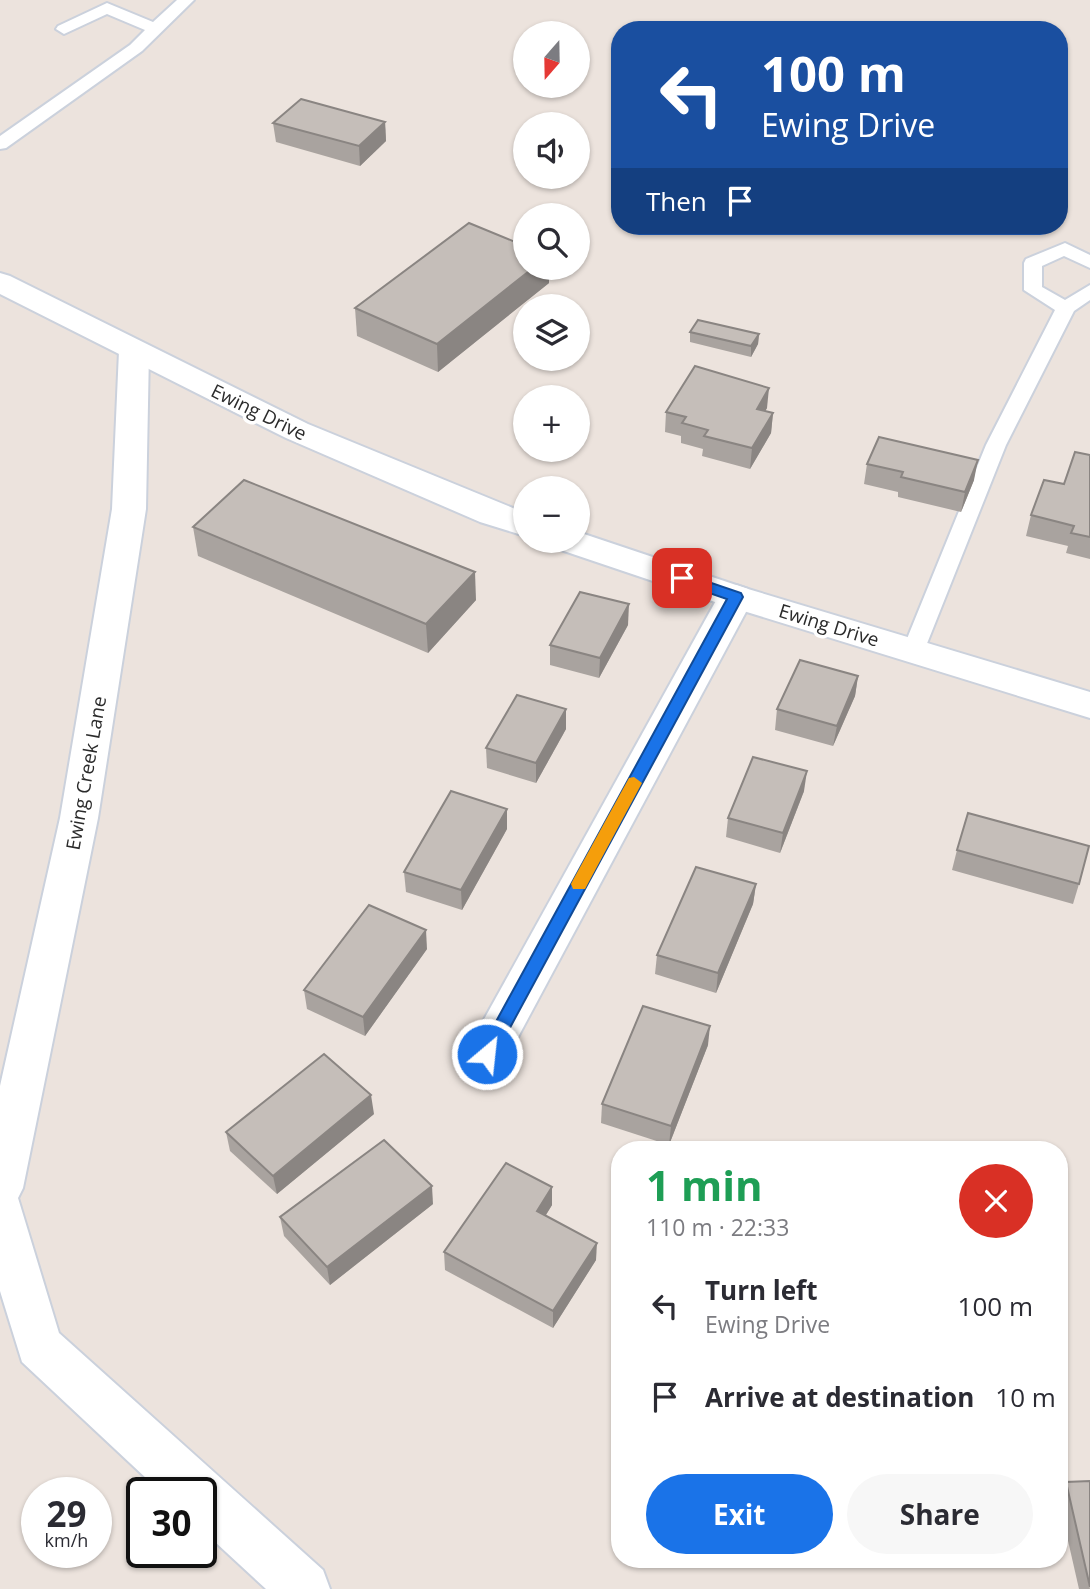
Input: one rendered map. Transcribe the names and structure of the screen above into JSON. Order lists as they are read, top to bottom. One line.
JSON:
{"streets":{"street":["Ewing Drive","Ewing Creek Lane"]},"crossings":[["Ewing Drive","Ewing Creek Lane"]],"north":"bottom","page":{"map_buttons":["+","−"],"turn":["100 m","Ewing Drive"],"then":"Then","heading":["1 min","110 m · 22:33"],"list":[{"name":"Turn left","note":"Ewing Drive","value":"100 m"},{"name":"Arrive at destination","value":"10 m"}],"buttons":["Exit","Share"],"speed":"29 km/h","limit":"30"}}
